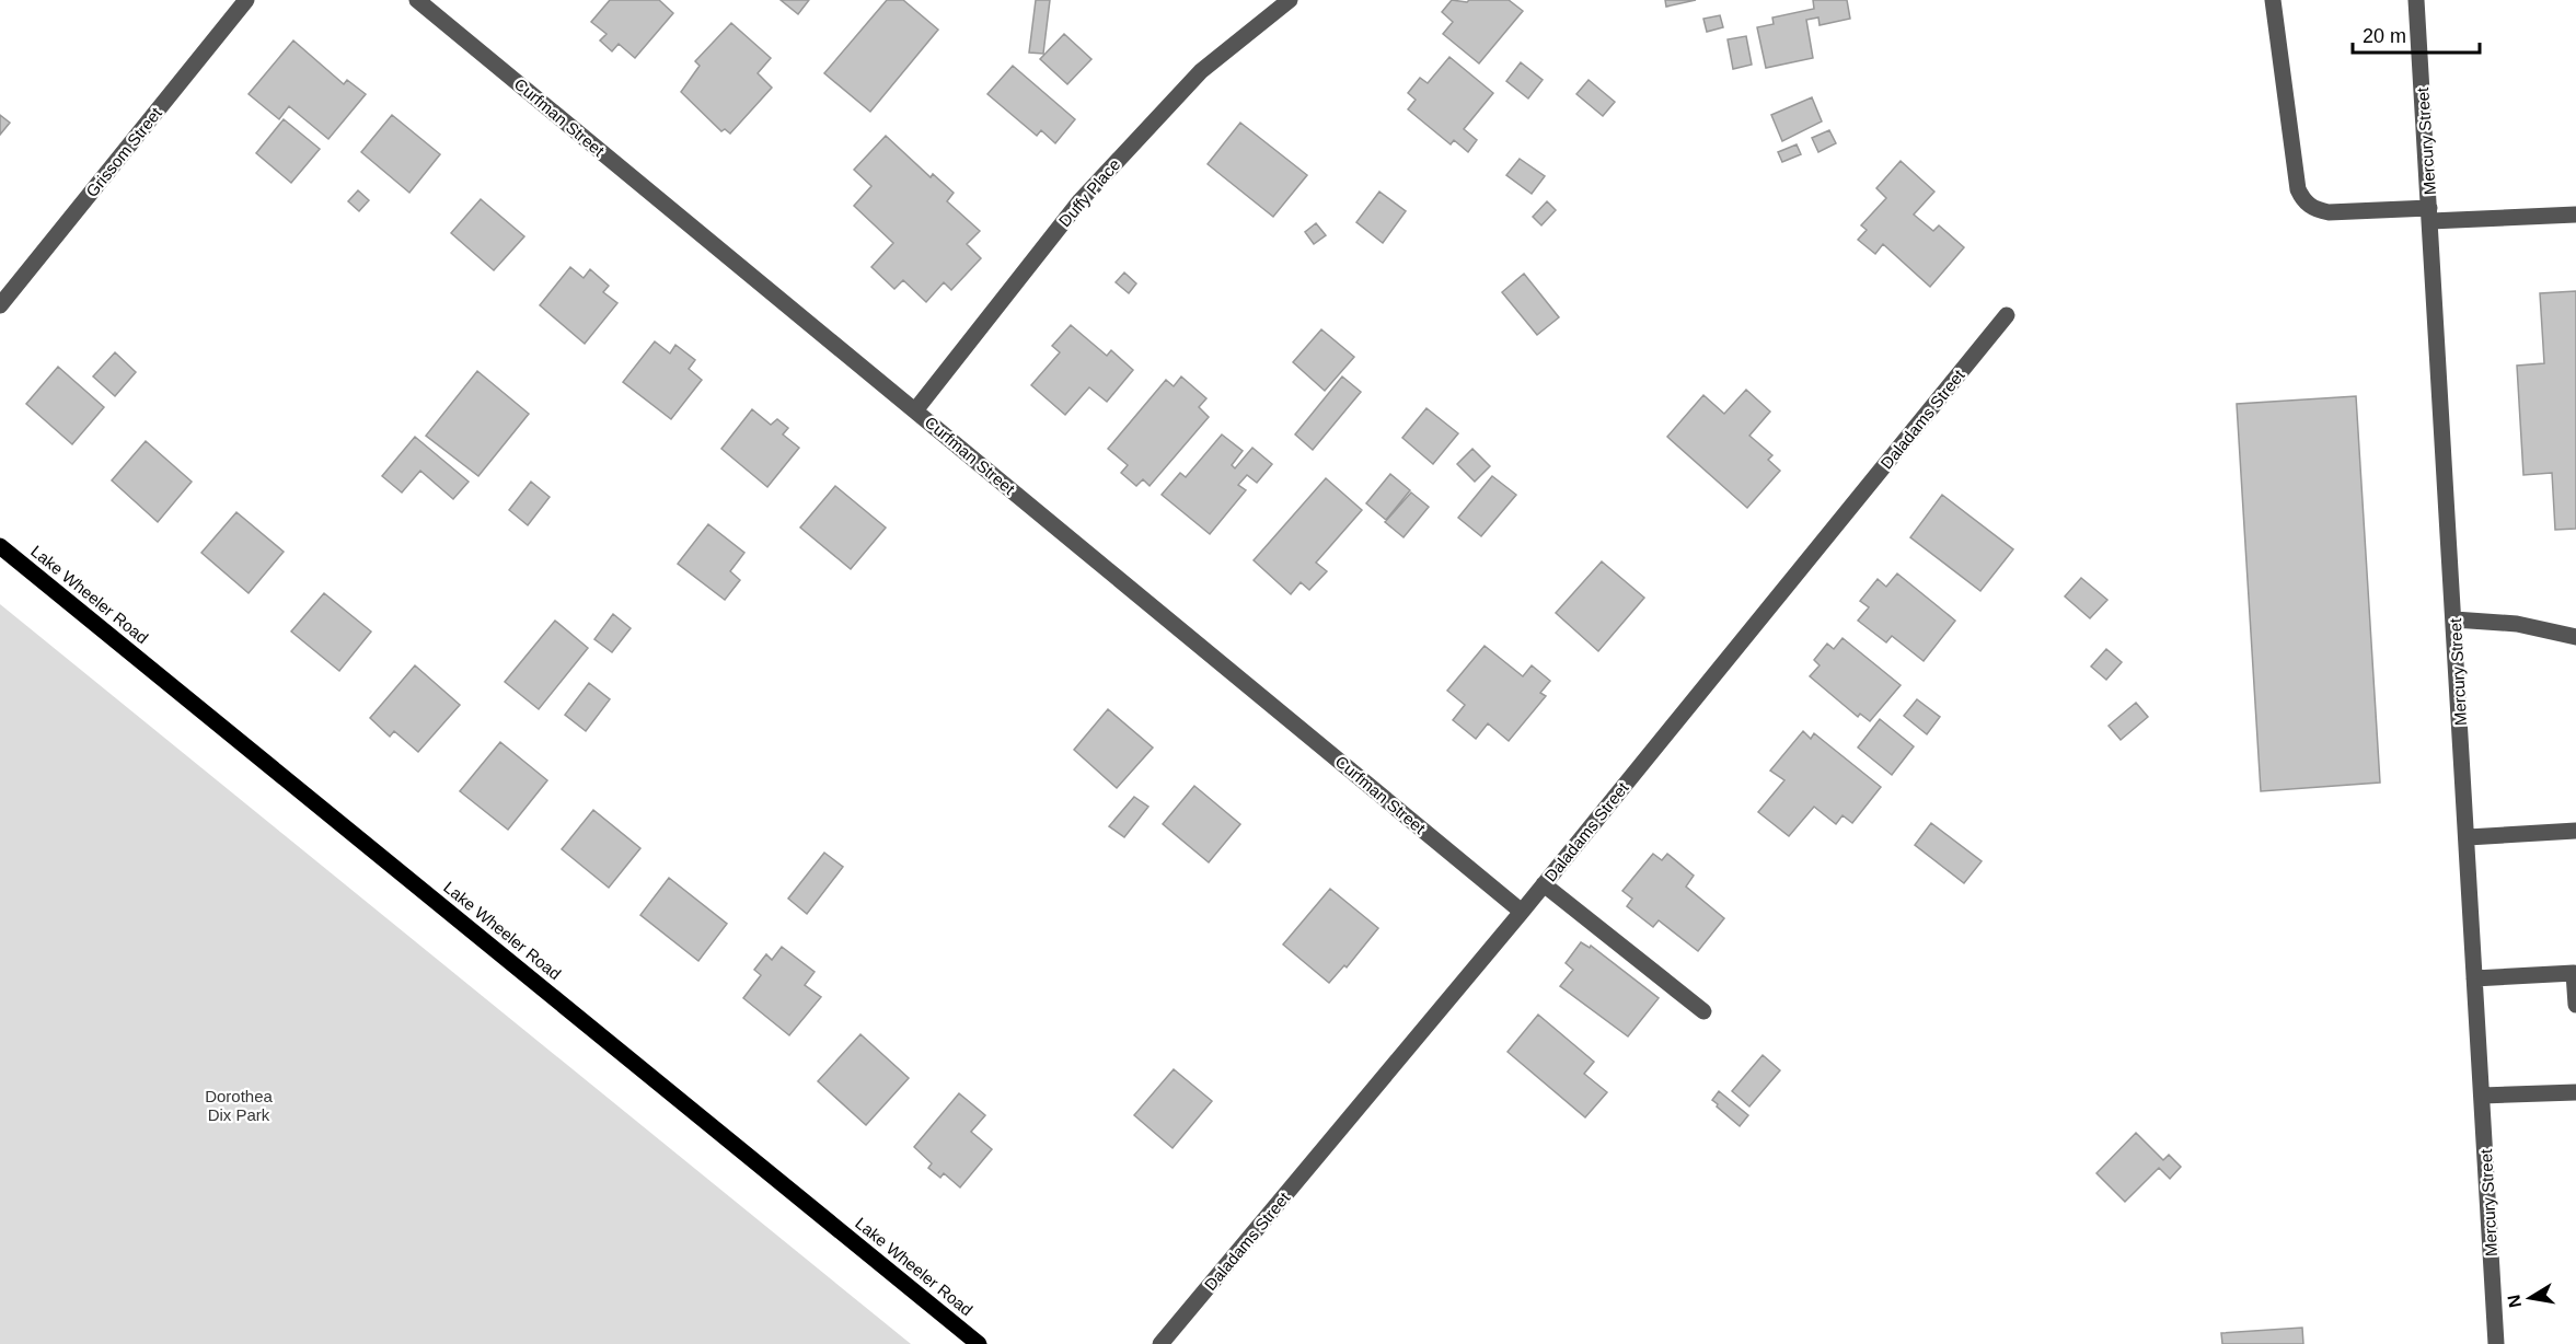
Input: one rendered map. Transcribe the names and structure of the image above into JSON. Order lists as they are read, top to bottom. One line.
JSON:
{"streets":{"main road":["Lake Wheeler Road"],"street":["Curfman Street","Mercury Street","Grissom Street","Duffy Place","Daladams Street"]},"crossings":[["Curfman Street","Duffy Place"],["Curfman Street","Daladams Street"]],"parks":["Dorothea Dix Park"],"scale_bar":"20 m","north":"left"}
